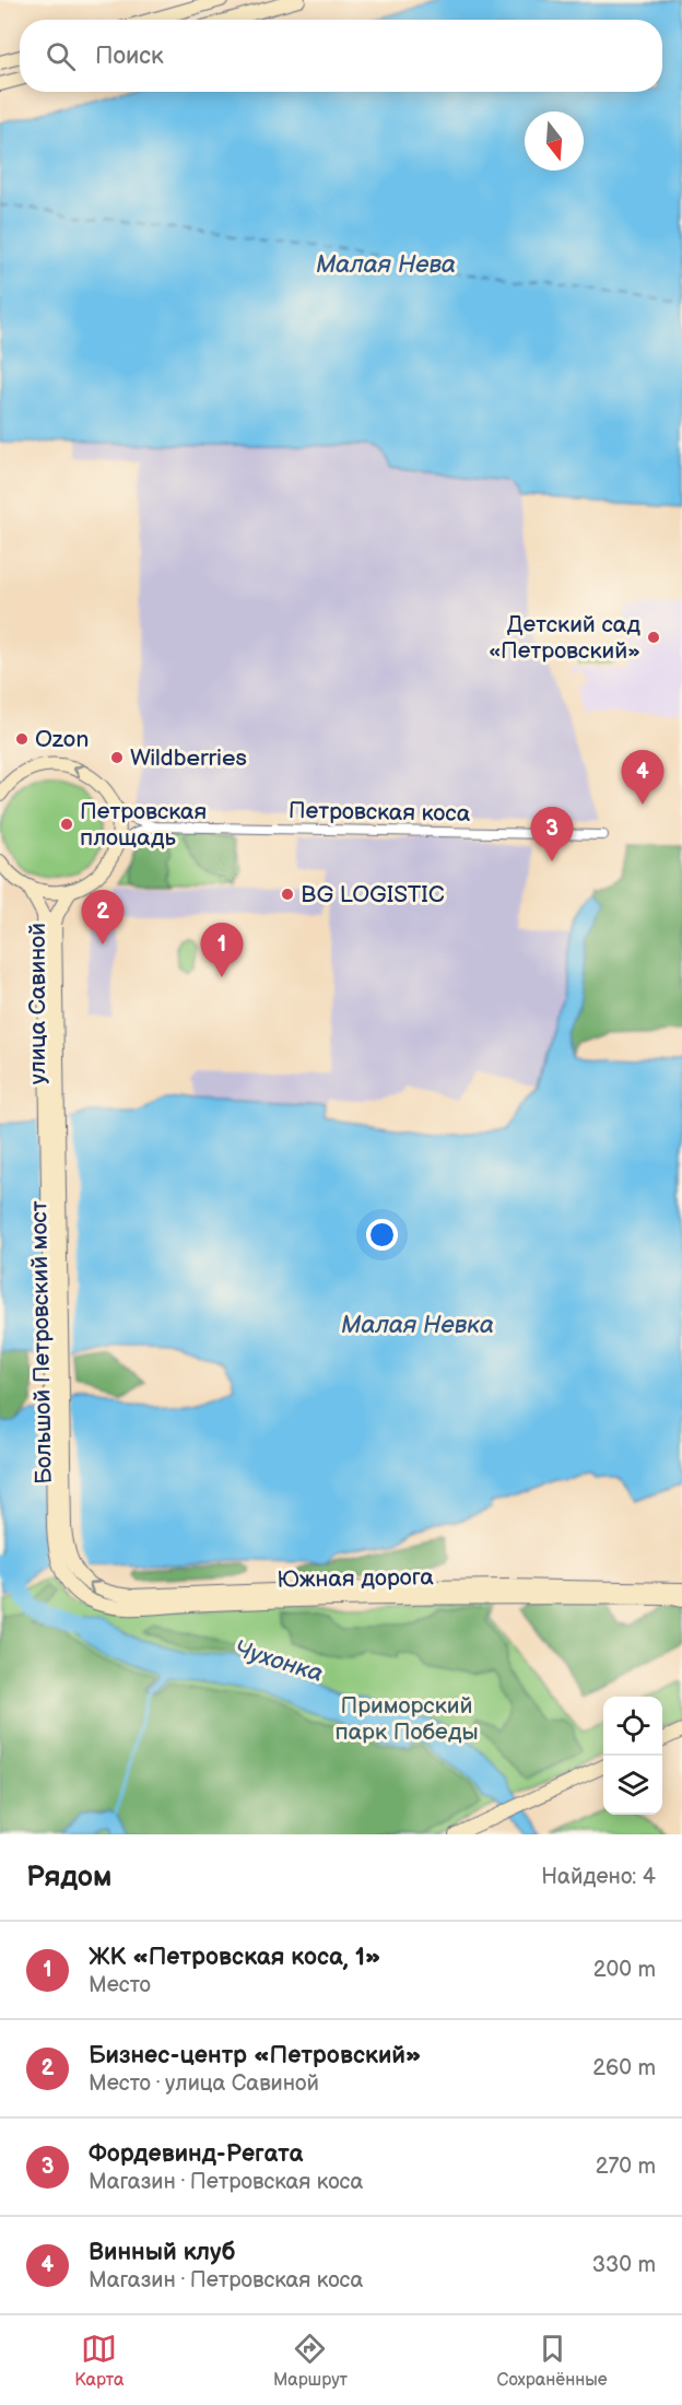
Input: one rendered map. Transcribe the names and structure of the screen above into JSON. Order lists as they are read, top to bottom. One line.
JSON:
{"streets":{"street":["Петровская коса","улица Савиной","Большой Петровский мост","Южная дорога"]},"crossings":[["улица Савиной","Большой Петровский мост"],["Большой Петровский мост","Южная дорога"]],"water":["Малая Нева","Малая Невка","Чухонка"],"parks":["Приморский парк Победы"],"places":["Детский сад «Петровский»","Ozon","Wildberries","Петровская площадь","BG LOGISTIC"],"north":"bottom","page":{"search":"Поиск","pins":["4","3","2","1"],"heading":["Рядом","Найдено: 4"],"list":[{"mark":"1","name":"ЖК «Петровская коса, 1»","note":"Место","value":"200 m"},{"mark":"2","name":"Бизнес-центр «Петровский»","note":"Место · улица Савиной","value":"260 m"},{"mark":"3","name":"Фордевинд-Регата","note":"Магазин · Петровская коса","value":"270 m"},{"mark":"4","name":"Винный клуб","note":"Магазин · Петровская коса","value":"330 m"}],"nav":["Карта","Маршрут","Сохранённые"]}}
